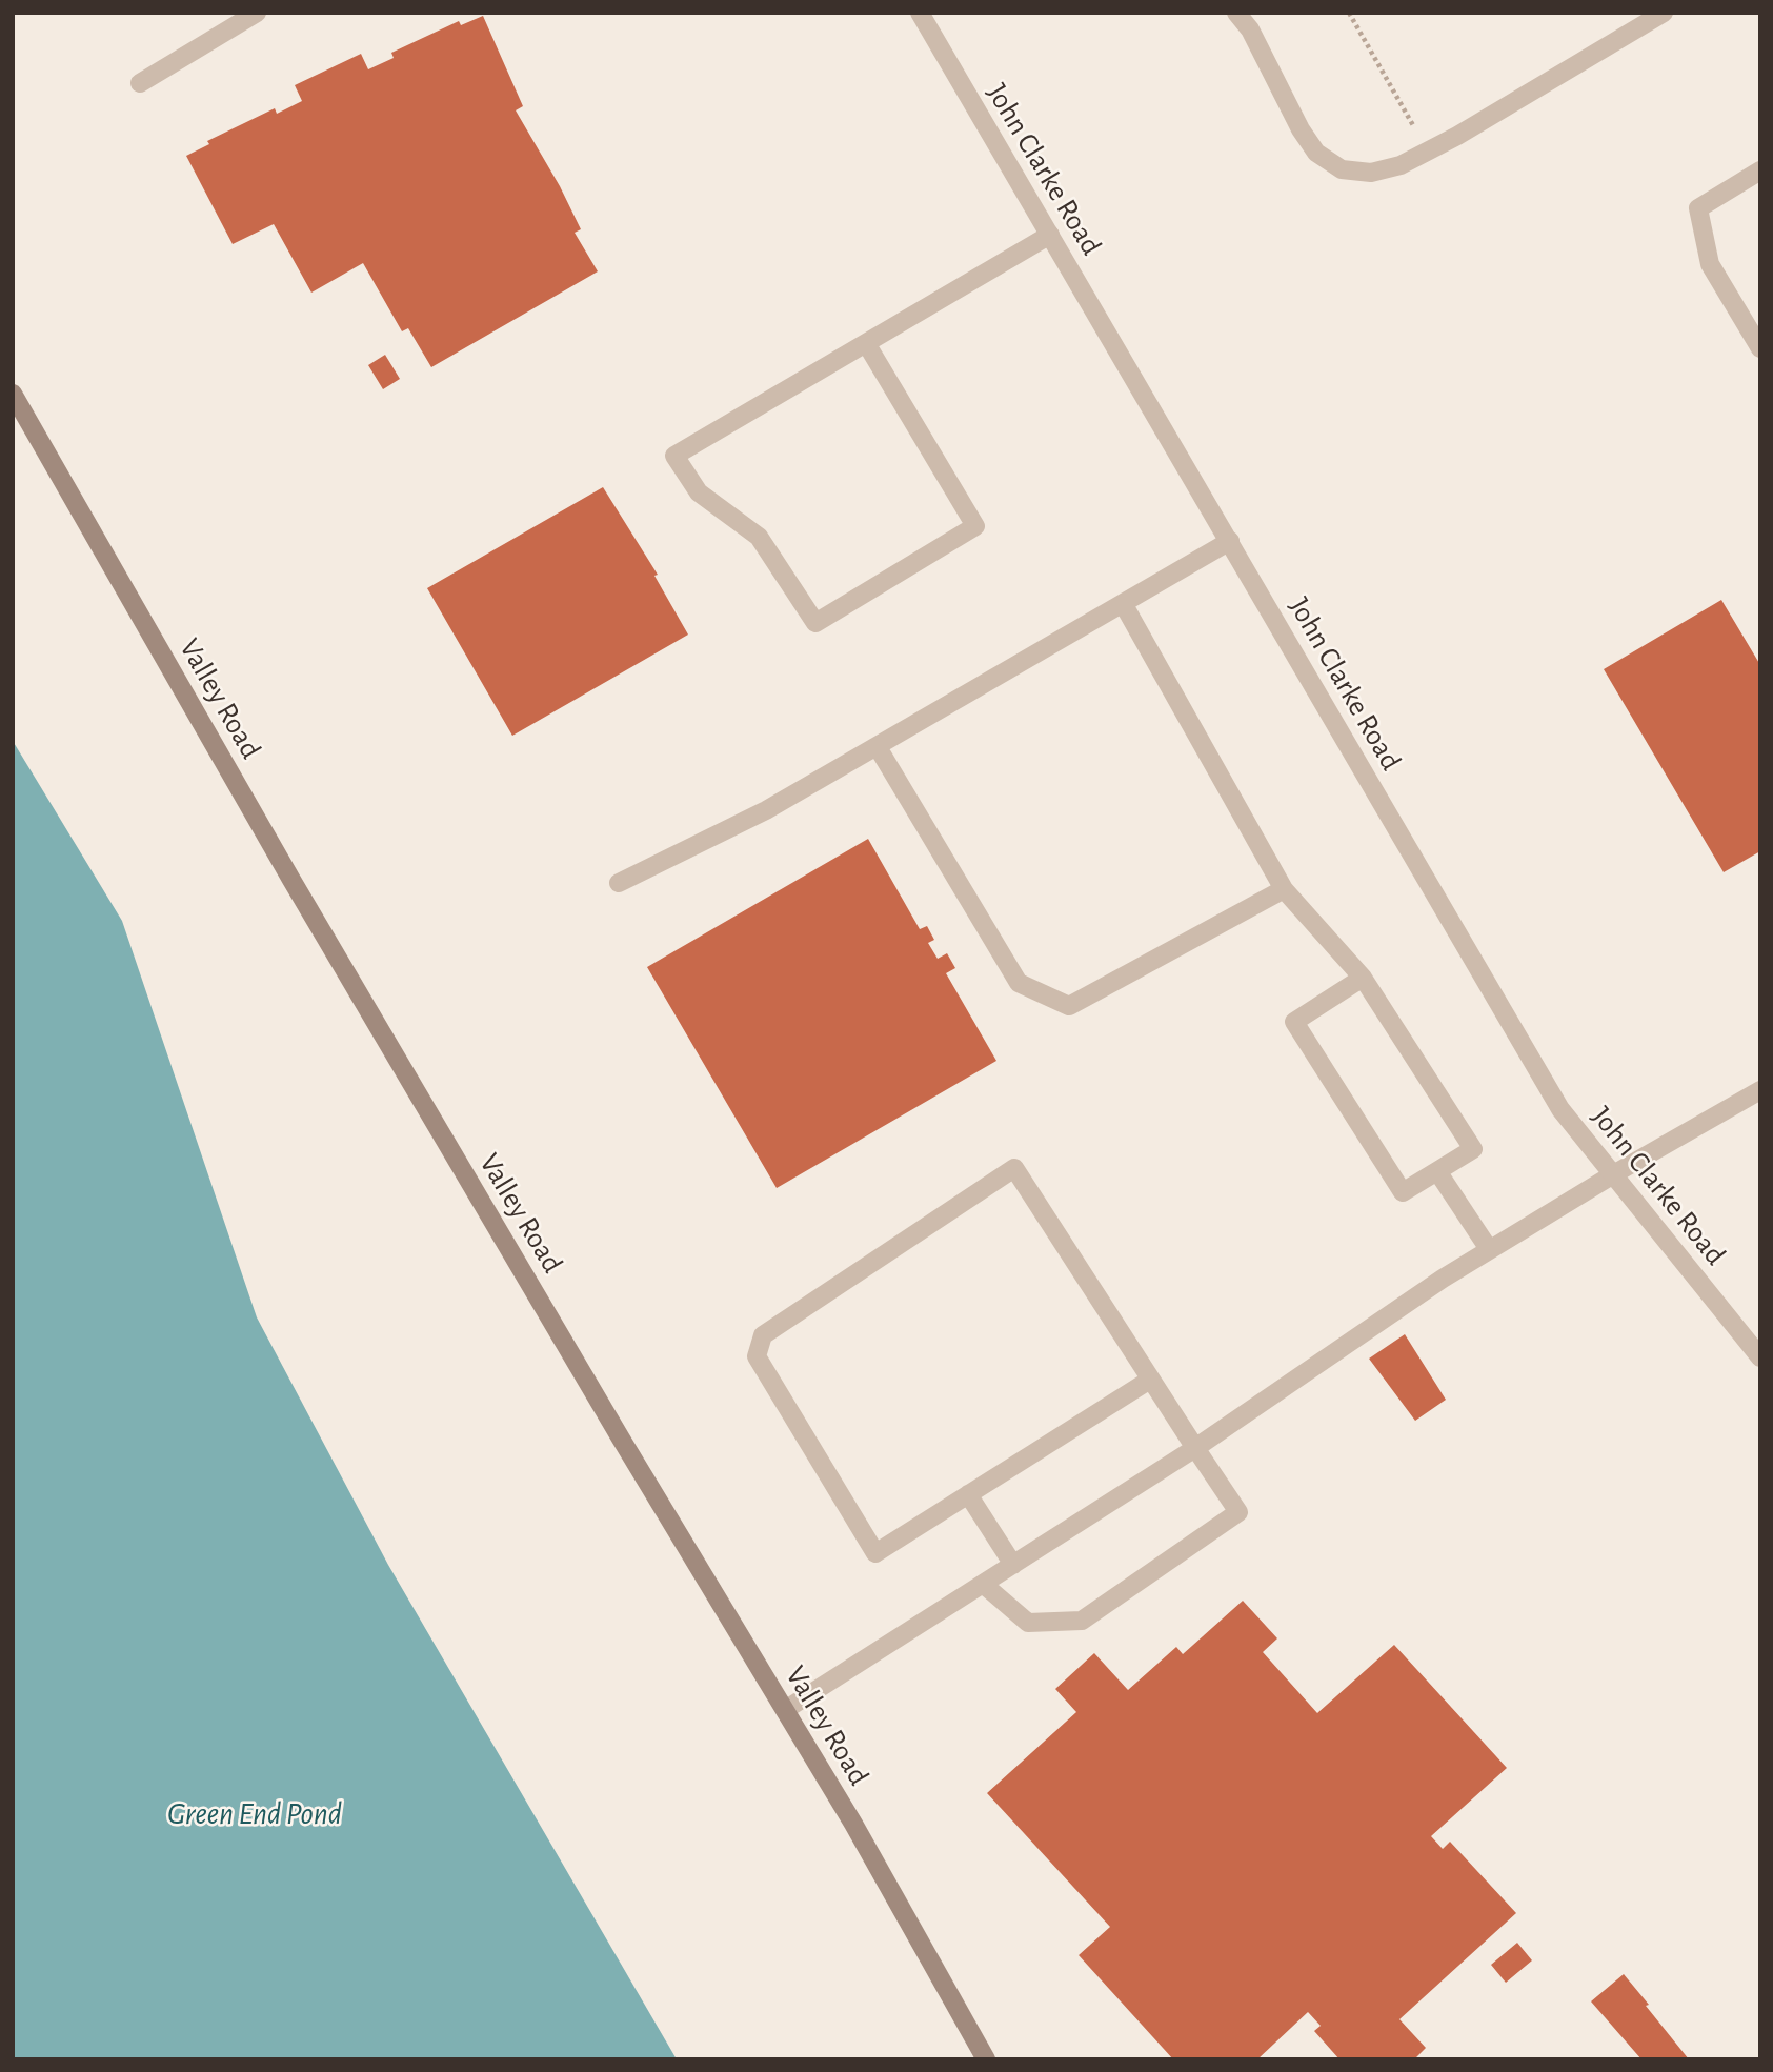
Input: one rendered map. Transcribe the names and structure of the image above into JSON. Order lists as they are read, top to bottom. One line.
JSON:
{"streets":{"main road":["Valley Road"],"street":["John Clarke Road"]},"water":["Green End Pond"]}
